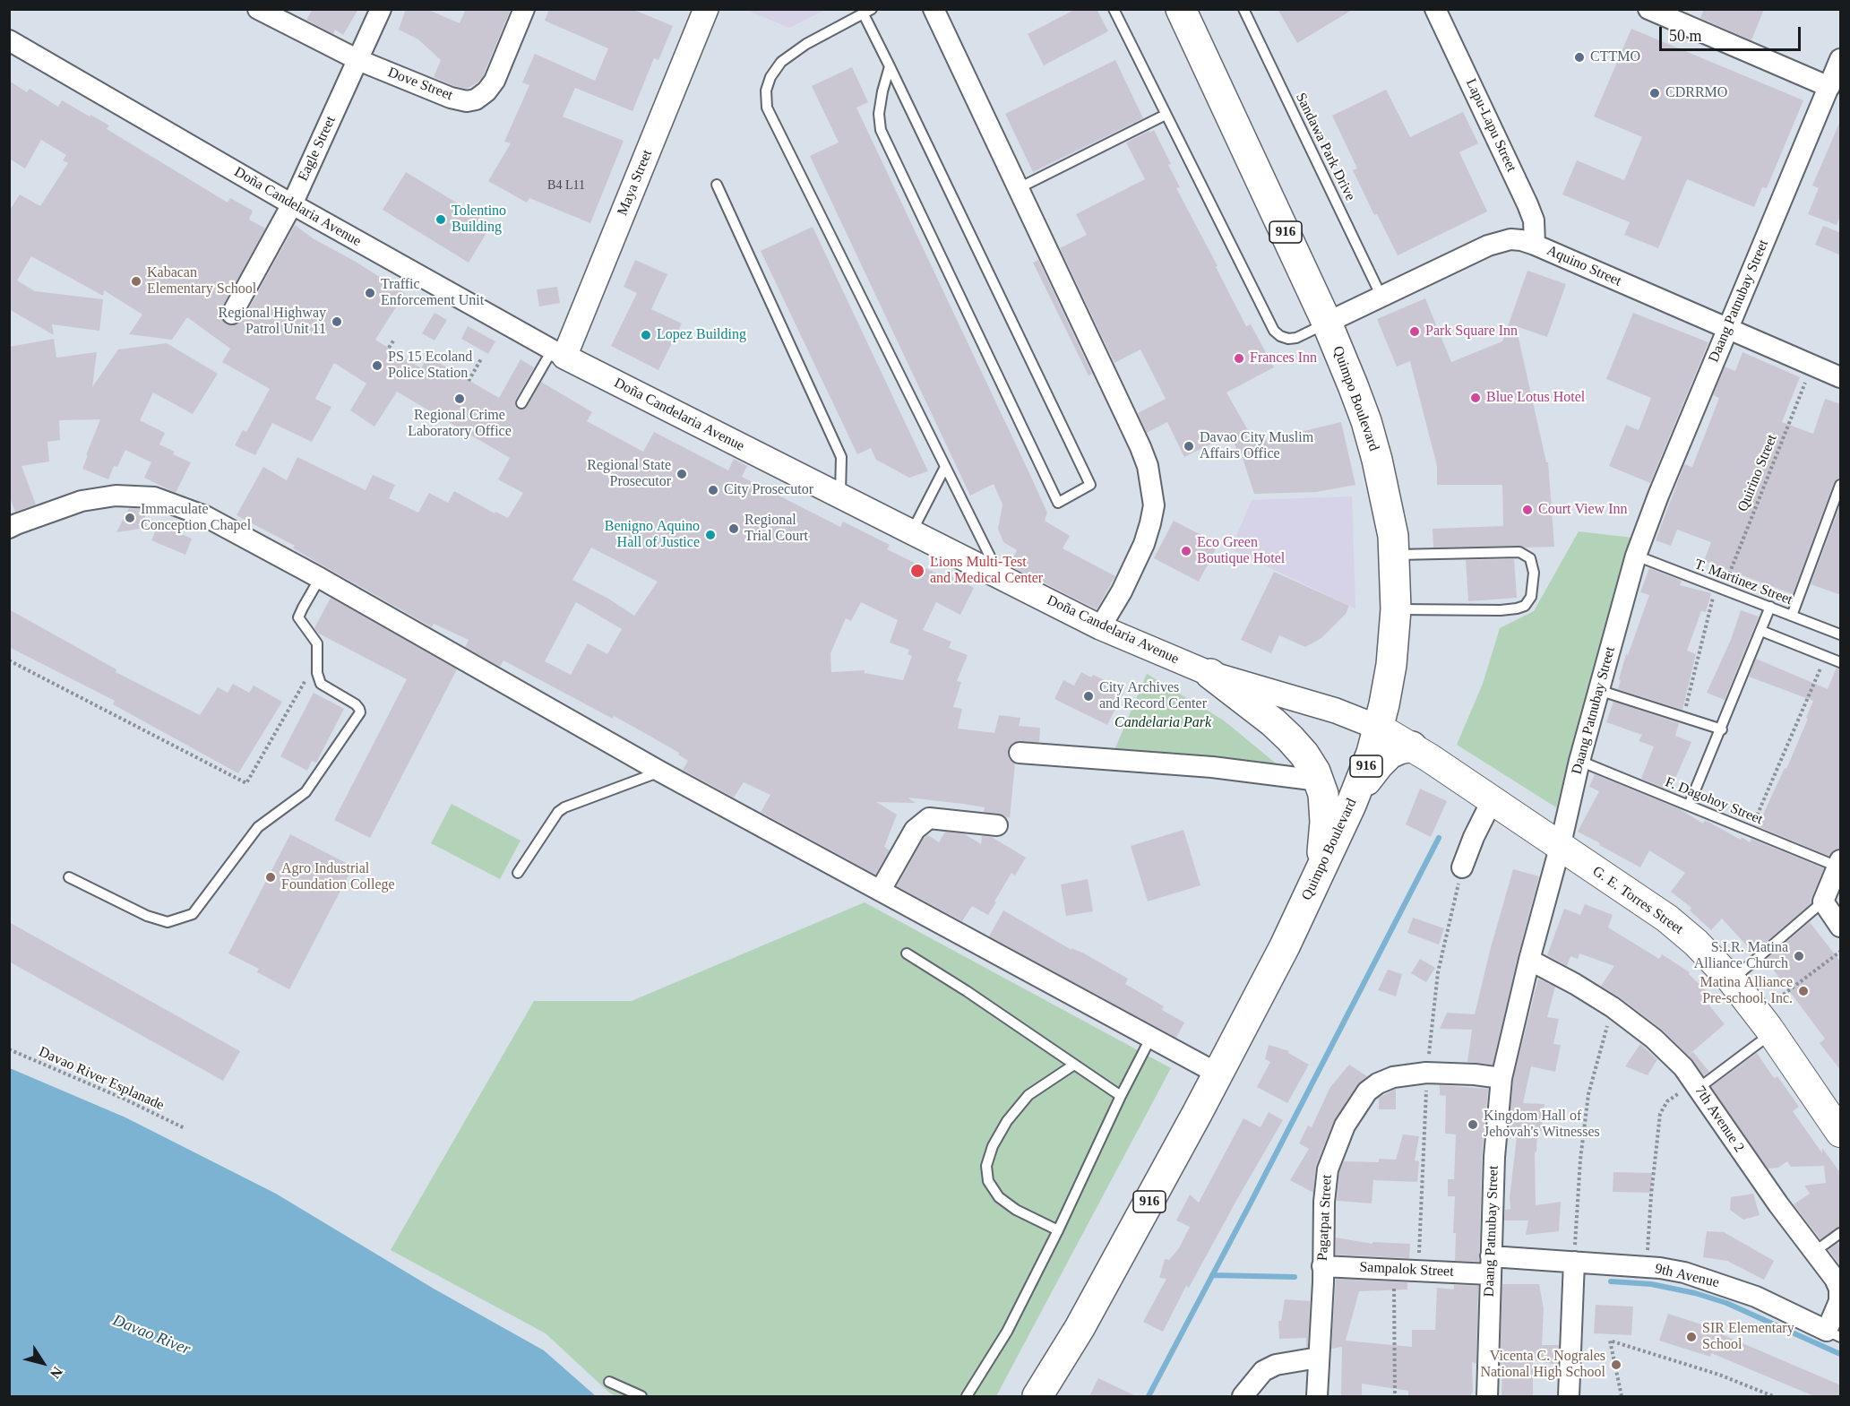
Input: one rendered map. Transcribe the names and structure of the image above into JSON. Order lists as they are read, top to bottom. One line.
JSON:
{"streets":{"main road":["916","Quimpo Boulevard","G. E. Torres Street"],"street":["Dove Street","Lapu-Lapu Street","Eagle Street","Maya Street","Doña Candelaria Avenue","Aquino Street","Daang Patnubay Street","7th Avenue 2","Pagatpat Street","Sampalok Street","9th Avenue"],"lane":["Sandawa Park Drive","T. Martinez Street","F. Dagohoy Street"],"path":["Quirino Street","Davao River Esplanade"]},"crossings":[["Dove Street","Eagle Street"],["Lapu-Lapu Street","Aquino Street"],["Sandawa Park Drive","Aquino Street"],["Eagle Street","Doña Candelaria Avenue"],["Maya Street","Doña Candelaria Avenue"],["Doña Candelaria Avenue","Quimpo Boulevard"],["Doña Candelaria Avenue","G. E. Torres Street"],["Aquino Street","Daang Patnubay Street"],["Aquino Street","Quimpo Boulevard"],["Aquino Street","Quirino Street"],["Daang Patnubay Street","T. Martinez Street"],["Daang Patnubay Street","F. Dagohoy Street"],["Daang Patnubay Street","G. E. Torres Street"],["Daang Patnubay Street","7th Avenue 2"],["Daang Patnubay Street","Pagatpat Street"],["Daang Patnubay Street","Sampalok Street"],["Daang Patnubay Street","9th Avenue"],["Quimpo Boulevard","G. E. Torres Street"],["Quirino Street","T. Martinez Street"],["7th Avenue 2","9th Avenue"],["Pagatpat Street","Sampalok Street"],["Sampalok Street","9th Avenue"]],"water":["Davao River"],"parks":["Candelaria Park"],"places":["CTTMO","CDRRMO","Tolentino Building","Kabacan Elementary School","Traffic Enforcement Unit","Regional Highway Patrol Unit 11","Park Square Inn","Lopez Building","Frances Inn","PS 15 Ecoland Police Station","Blue Lotus Hotel","Regional Crime Laboratory Office","Davao City Muslim Affairs Office","Regional State Prosecutor","City Prosecutor","Court View Inn","Immaculate Conception Chapel","Regional Trial Court","Benigno Aquino Hall of Justice","Eco Green Boutique Hotel","Lions Multi-Test and Medical Center","City Archives and Record Center","Agro Industrial Foundation College","S.I.R. Matina Alliance Church","Matina Alliance Pre-school, Inc.","Kingdom Hall of Jehovah's Witnesses","SIR Elementary School","Vicenta C. Nograles National High School"],"house_numbers":["B4 L11"],"scale_bar":"50 m","north":"bottom right"}
